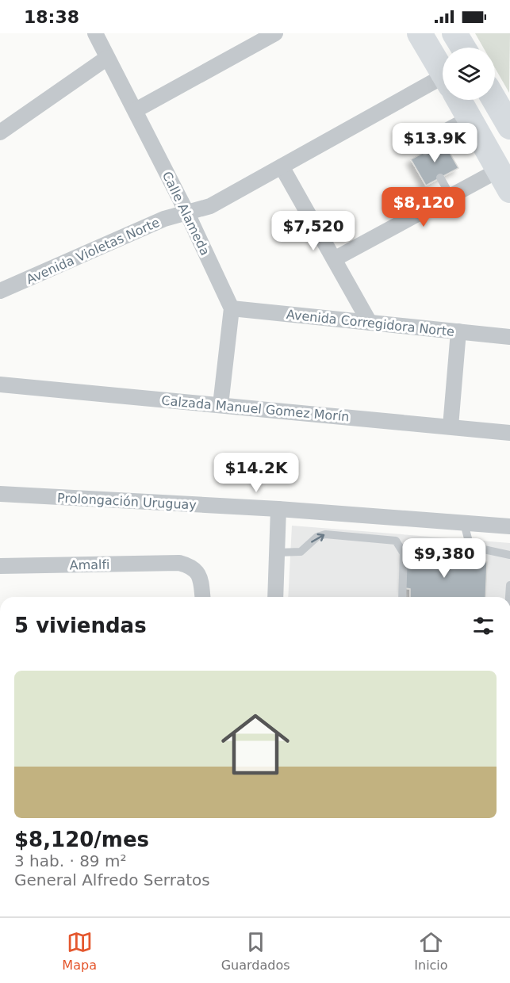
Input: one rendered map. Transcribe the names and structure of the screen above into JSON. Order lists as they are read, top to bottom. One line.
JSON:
{"streets":{"street":["Calle Alameda","Avenida Violetas Norte","Avenida Corregidora Norte","Calzada Manuel Gomez Morín","Prolongación Uruguay","Amalfi"]},"crossings":[["Calle Alameda","Avenida Violetas Norte"],["Calle Alameda","Avenida Corregidora Norte"]],"page":{"status":"18:38","price":["$13.9K","$8,120","$7,520","$14.2K","$9,380"],"heading":"5 viviendas","list":[{"name":"$8,120/mes","note":"3 hab. · 89 m² · General Alfredo Serratos"}],"tabs":["Mapa","Guardados","Inicio"]}}
